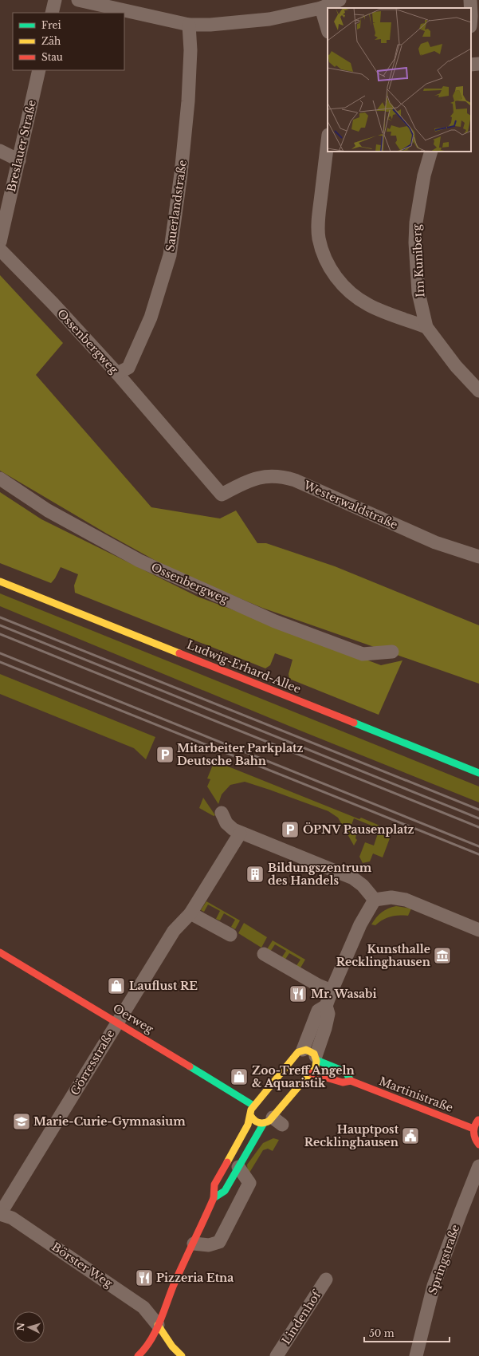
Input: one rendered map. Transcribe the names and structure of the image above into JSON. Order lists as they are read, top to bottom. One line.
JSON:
{"streets":{"main road":["Ludwig-Erhard-Allee","Oerweg","Martinistraße"],"street":["Breslauer Straße","Sauerlandstraße","Im Kuniberg","Ossenbergweg","Westerwaldstraße","Görresstraße","Springstraße","Börster Weg","Lindenhof"]},"crossings":[["Sauerlandstraße","Ossenbergweg"],["Ossenbergweg","Westerwaldstraße"],["Oerweg","Görresstraße"],["Görresstraße","Börster Weg"]],"places":{"parking":["Mitarbeiter Parkplatz Deutsche Bahn","ÖPNV Pausenplatz"],"building":["Bildungszentrum des Handels"],"museum":["Kunsthalle Recklinghausen"],"shop":["Lauflust RE","Zoo-Treff Angeln & Aquaristik"],"restaurant":["Mr. Wasabi","Pizzeria Etna"],"school or university":["Marie-Curie-Gymnasium"],"public building":["Hauptpost Recklinghausen"]},"legend":["Frei","Zäh","Stau"],"scale_bar":"50 m","north":"left"}
